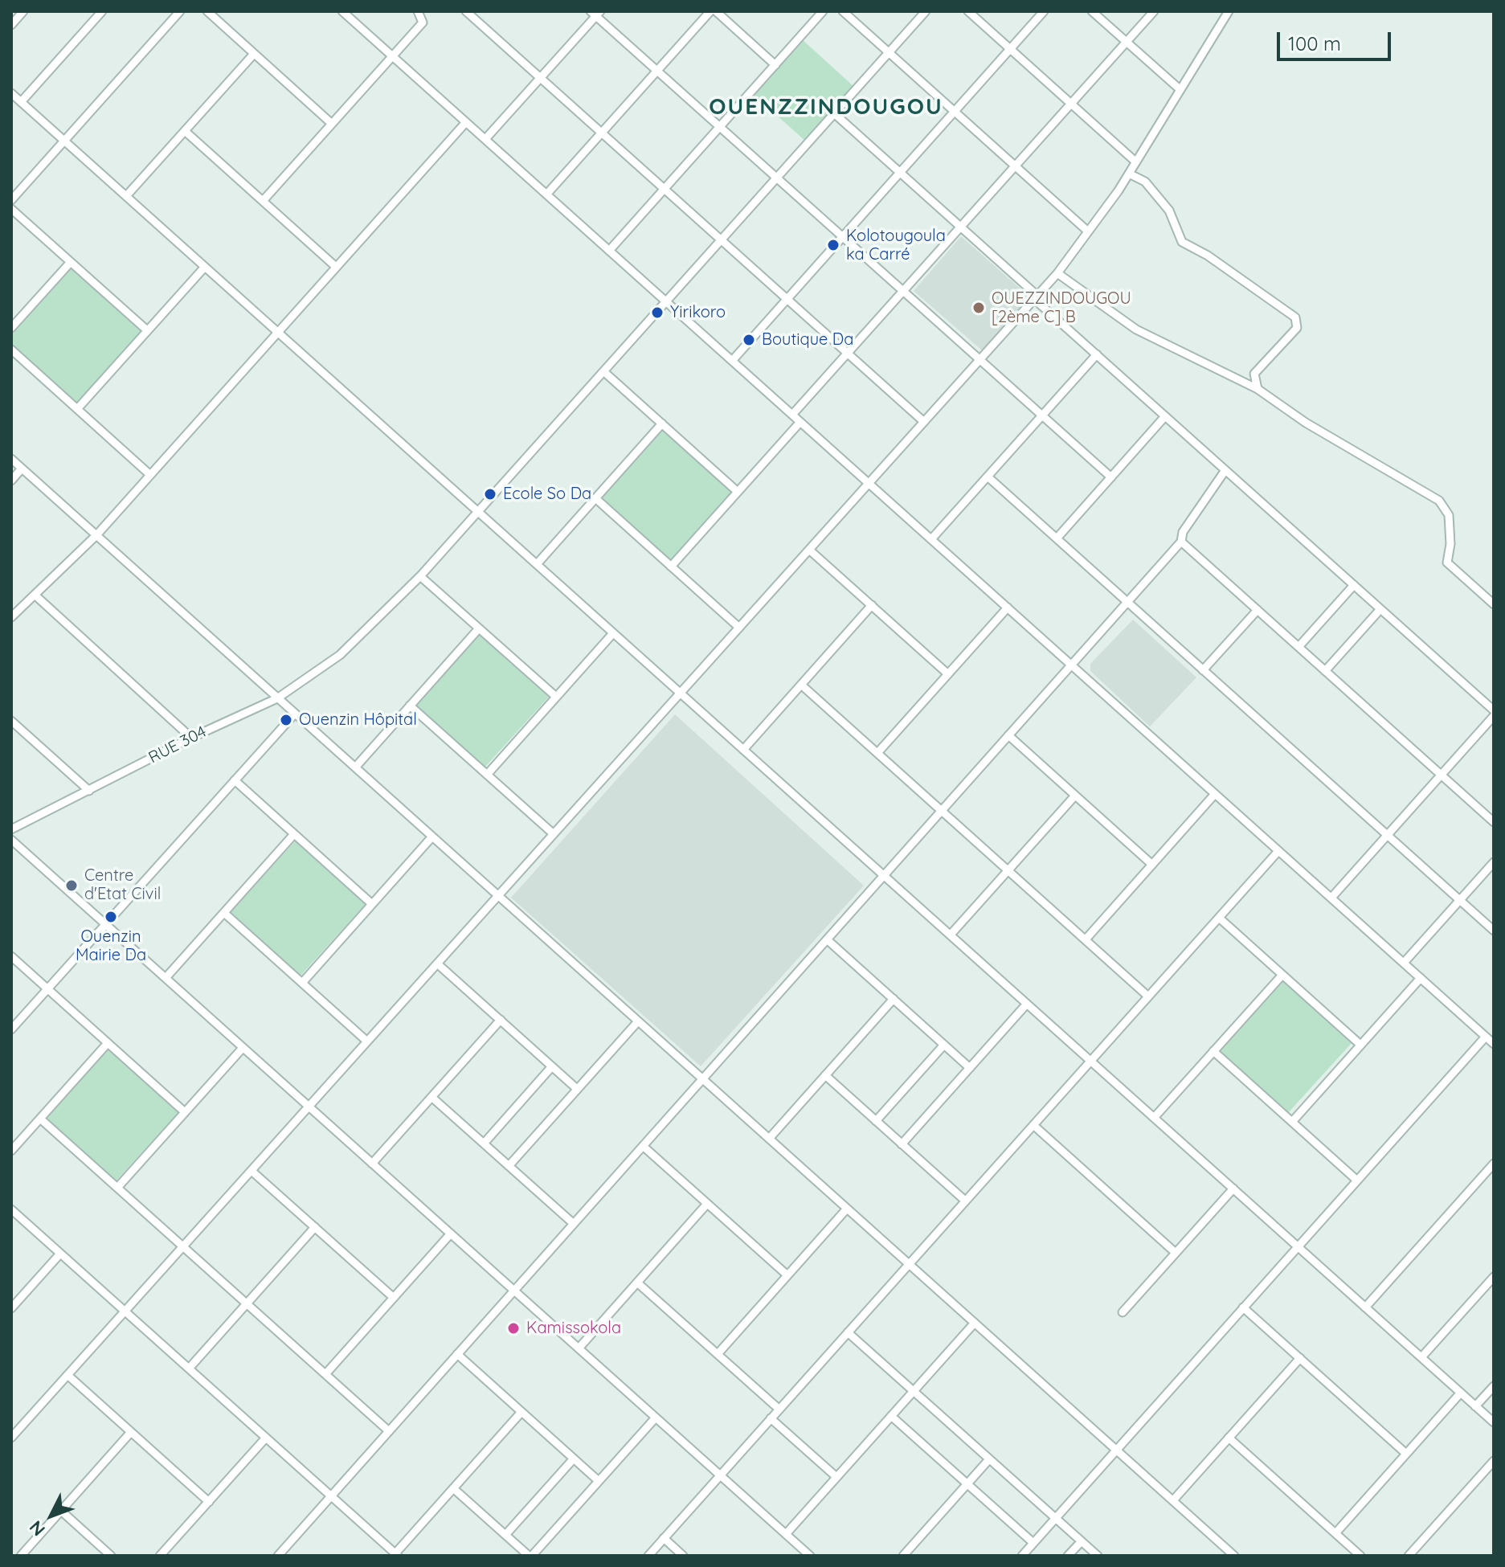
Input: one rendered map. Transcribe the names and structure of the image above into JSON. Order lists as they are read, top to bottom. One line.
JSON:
{"streets":{"street":["RUE 304"]},"districts":["OUENZZINDOUGOU"],"places":["Kolotougoula ka Carré","OUEZZINDOUGOU [2ème C] B","Yirikoro","Boutique Da","Ecole So Da","Ouenzin Hôpital","Centre d'Etat Civil","Ouenzin Mairie Da","Kamissokola"],"scale_bar":"100 m","north":"bottom left"}
